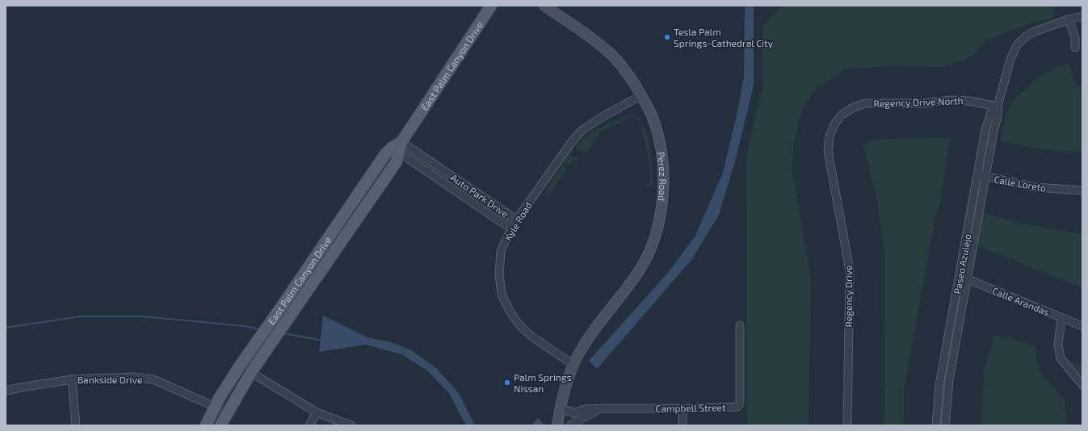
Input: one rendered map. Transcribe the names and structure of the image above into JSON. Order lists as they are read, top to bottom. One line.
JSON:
{"streets":{"main road":["East Palm Canyon Drive","Perez Road"],"street":["Regency Drive North","Calle Loreto","Auto Park Drive","Kyle Road","Paseo Azulejo","Regency Drive","Calle Arandas","Bankside Drive","Campbell Street"]},"crossings":[["East Palm Canyon Drive","Auto Park Drive"],["East Palm Canyon Drive","Bankside Drive"],["Regency Drive North","Paseo Azulejo"],["Regency Drive North","Regency Drive"],["Perez Road","Kyle Road"],["Perez Road","Campbell Street"],["Calle Loreto","Paseo Azulejo"],["Auto Park Drive","Kyle Road"],["Paseo Azulejo","Calle Arandas"]],"places":["Tesla Palm Springs-Cathedral City","Palm Springs Nissan"]}
